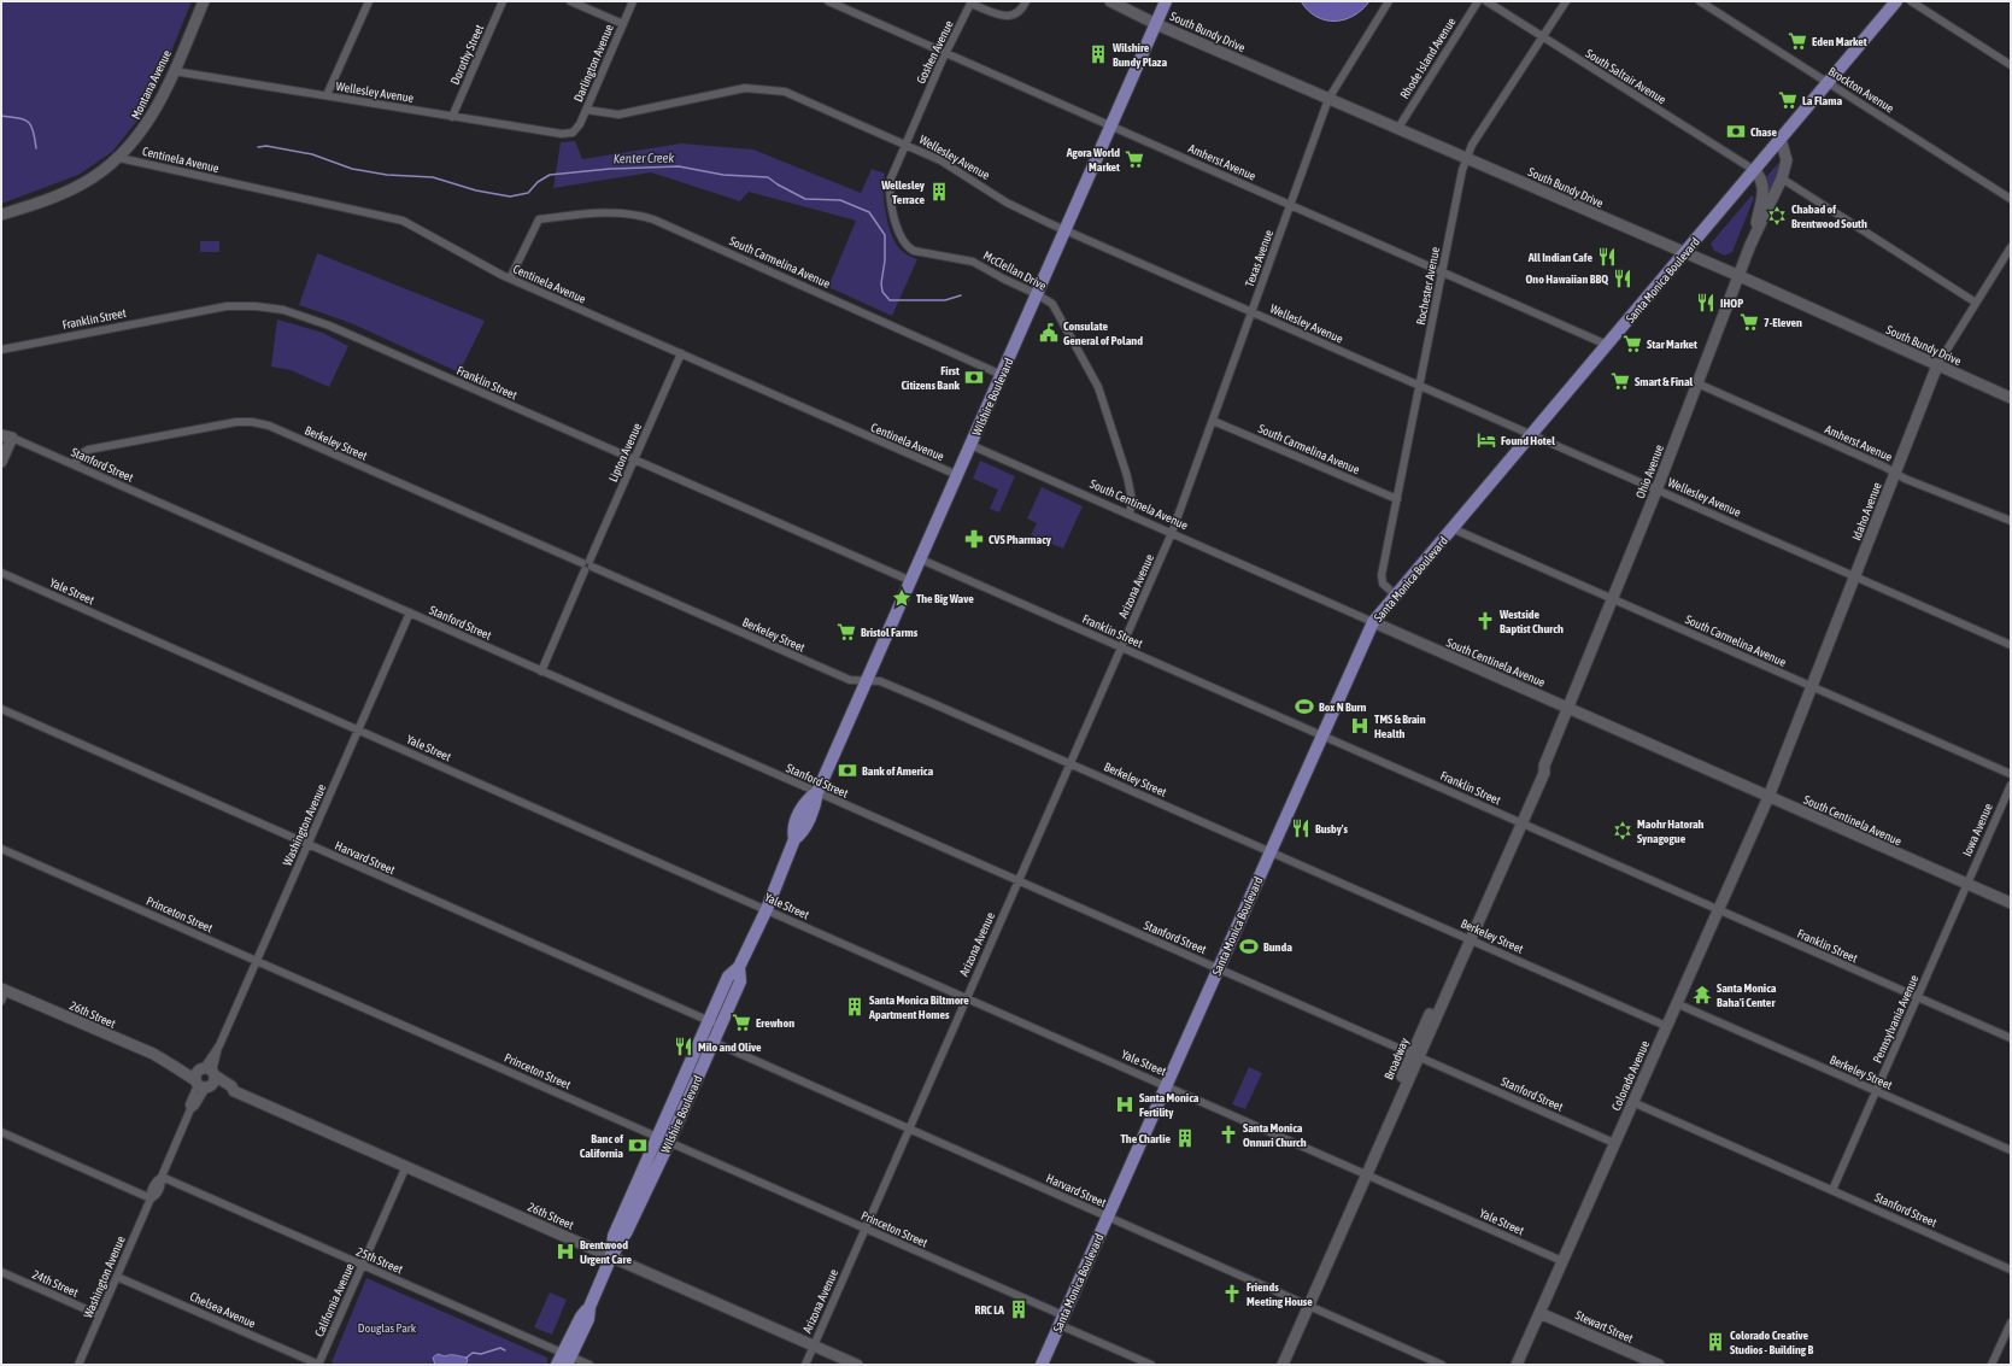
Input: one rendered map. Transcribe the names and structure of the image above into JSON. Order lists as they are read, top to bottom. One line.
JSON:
{"streets":{"main road":["Santa Monica Boulevard","Wilshire Boulevard"],"street":["South Bundy Drive","Goshen Avenue","Dorothy Street","Rhode Island Avenue","Darlington Avenue","South Saltair Avenue","Montana Avenue","Brockton Avenue","Wellesley Avenue","Centinela Avenue","Amherst Avenue","Texas Avenue","South Carmelina Avenue","McClellan Drive","Rochester Avenue","Franklin Street","Berkeley Street","Lipton Avenue","Stanford Street","Ohio Avenue","South Centinela Avenue","Idaho Avenue","Arizona Avenue","Yale Street","Washington Avenue","Iowa Avenue","Harvard Street","Princeton Street","26th Street","Pennsylvania Avenue","Broadway","Colorado Avenue","25th Street","24th Street","California Avenue","Chelsea Avenue","Stewart Street"]},"crossings":[["South Bundy Drive","Rhode Island Avenue"],["South Bundy Drive","Texas Avenue"],["South Bundy Drive","Santa Monica Boulevard"],["South Bundy Drive","Rochester Avenue"],["South Bundy Drive","Wilshire Boulevard"],["South Bundy Drive","Ohio Avenue"],["South Bundy Drive","Idaho Avenue"],["Goshen Avenue","Wellesley Avenue"],["Goshen Avenue","Amherst Avenue"],["Goshen Avenue","McClellan Drive"],["Dorothy Street","Wellesley Avenue"],["Darlington Avenue","Wellesley Avenue"],["South Saltair Avenue","Santa Monica Boulevard"],["South Saltair Avenue","Rochester Avenue"],["South Saltair Avenue","Ohio Avenue"],["Montana Avenue","Wellesley Avenue"],["Montana Avenue","Centinela Avenue"],["Brockton Avenue","Santa Monica Boulevard"],["Wellesley Avenue","Texas Avenue"],["Wellesley Avenue","McClellan Drive"],["Wellesley Avenue","Santa Monica Boulevard"],["Wellesley Avenue","Rochester Avenue"],["Wellesley Avenue","Wilshire Boulevard"],["Wellesley Avenue","Ohio Avenue"],["Wellesley Avenue","Idaho Avenue"],["Centinela Avenue","South Carmelina Avenue"],["Centinela Avenue","Wilshire Boulevard"],["Centinela Avenue","Lipton Avenue"],["Amherst Avenue","Texas Avenue"],["Amherst Avenue","Santa Monica Boulevard"],["Amherst Avenue","Rochester Avenue"],["Amherst Avenue","Wilshire Boulevard"],["Amherst Avenue","Ohio Avenue"],["Amherst Avenue","Idaho Avenue"],["Texas Avenue","South Carmelina Avenue"],["Texas Avenue","South Centinela Avenue"],["Texas Avenue","Arizona Avenue"],["South Carmelina Avenue","Santa Monica Boulevard"],["South Carmelina Avenue","Rochester Avenue"],["South Carmelina Avenue","Wilshire Boulevard"],["South Carmelina Avenue","Ohio Avenue"],["South Carmelina Avenue","Idaho Avenue"],["McClellan Drive","Wilshire Boulevard"],["McClellan Drive","South Centinela Avenue"],["Santa Monica Boulevard","Rochester Avenue"],["Santa Monica Boulevard","Franklin Street"],["Santa Monica Boulevard","Berkeley Street"],["Santa Monica Boulevard","Stanford Street"],["Santa Monica Boulevard","Ohio Avenue"],["Santa Monica Boulevard","South Centinela Avenue"],["Santa Monica Boulevard","Yale Street"],["Santa Monica Boulevard","Harvard Street"],["Santa Monica Boulevard","Princeton Street"],["Franklin Street","Wilshire Boulevard"],["Franklin Street","Lipton Avenue"],["Franklin Street","Arizona Avenue"],["Franklin Street","Pennsylvania Avenue"],["Franklin Street","Broadway"],["Franklin Street","Colorado Avenue"],["Wilshire Boulevard","Berkeley Street"],["Wilshire Boulevard","Stanford Street"],["Wilshire Boulevard","South Centinela Avenue"],["Wilshire Boulevard","Yale Street"],["Wilshire Boulevard","Harvard Street"],["Wilshire Boulevard","Princeton Street"],["Wilshire Boulevard","26th Street"],["Wilshire Boulevard","25th Street"],["Berkeley Street","Lipton Avenue"],["Berkeley Street","Stanford Street"],["Berkeley Street","Arizona Avenue"],["Berkeley Street","Pennsylvania Avenue"],["Berkeley Street","Broadway"],["Berkeley Street","Colorado Avenue"],["Lipton Avenue","Stanford Street"],["Stanford Street","Arizona Avenue"],["Stanford Street","Washington Avenue"],["Stanford Street","Pennsylvania Avenue"],["Stanford Street","Broadway"],["Stanford Street","Colorado Avenue"],["Ohio Avenue","South Centinela Avenue"],["Ohio Avenue","Broadway"],["South Centinela Avenue","Idaho Avenue"],["South Centinela Avenue","Arizona Avenue"],["South Centinela Avenue","Iowa Avenue"],["South Centinela Avenue","Pennsylvania Avenue"],["South Centinela Avenue","Broadway"],["South Centinela Avenue","Colorado Avenue"],["Idaho Avenue","Colorado Avenue"],["Arizona Avenue","Yale Street"],["Arizona Avenue","Harvard Street"],["Arizona Avenue","Princeton Street"],["Arizona Avenue","26th Street"],["Yale Street","Washington Avenue"],["Yale Street","Broadway"],["Yale Street","Colorado Avenue"],["Washington Avenue","Harvard Street"],["Washington Avenue","Princeton Street"],["Washington Avenue","26th Street"],["Washington Avenue","25th Street"],["Washington Avenue","24th Street"],["Washington Avenue","Chelsea Avenue"],["Iowa Avenue","Pennsylvania Avenue"],["Harvard Street","Broadway"],["26th Street","California Avenue"],["Colorado Avenue","Stewart Street"],["25th Street","California Avenue"],["California Avenue","Chelsea Avenue"]],"water":["Kenter Creek"],"parks":["Douglas Park"],"places":{"supermarket":["Eden Market","La Flama","Agora World Market","7-Eleven","Star Market","Smart & Final","Bristol Farms","Erewhon"],"building":["Wilshire Bundy Plaza","Wellesley Terrace","Santa Monica Biltmore Apartment Homes","The Charlie","RRC LA","Colorado Creative Studios - Building B"],"bank":["Chase","First Citizens Bank","Bank of America","Banc of California"],"synagogue":["Chabad of Brentwood South","Maohr Hatorah Synagogue"],"restaurant":["All Indian Cafe","Ono Hawaiian BBQ","IHOP","Busby's","Milo and Olive"],"public building":["Consulate General of Poland"],"hotel":["Found Hotel"],"pharmacy":["CVS Pharmacy"],"place":["The Big Wave"],"church":["Westside Baptist Church","Santa Monica Onnuri Church","Friends Meeting House"],"sports":["Box N Burn","Bunda"],"hospital":["TMS & Brain Health","Santa Monica Fertility","Brentwood Urgent Care"],"temple":["Santa Monica Baha'i Center"]}}
